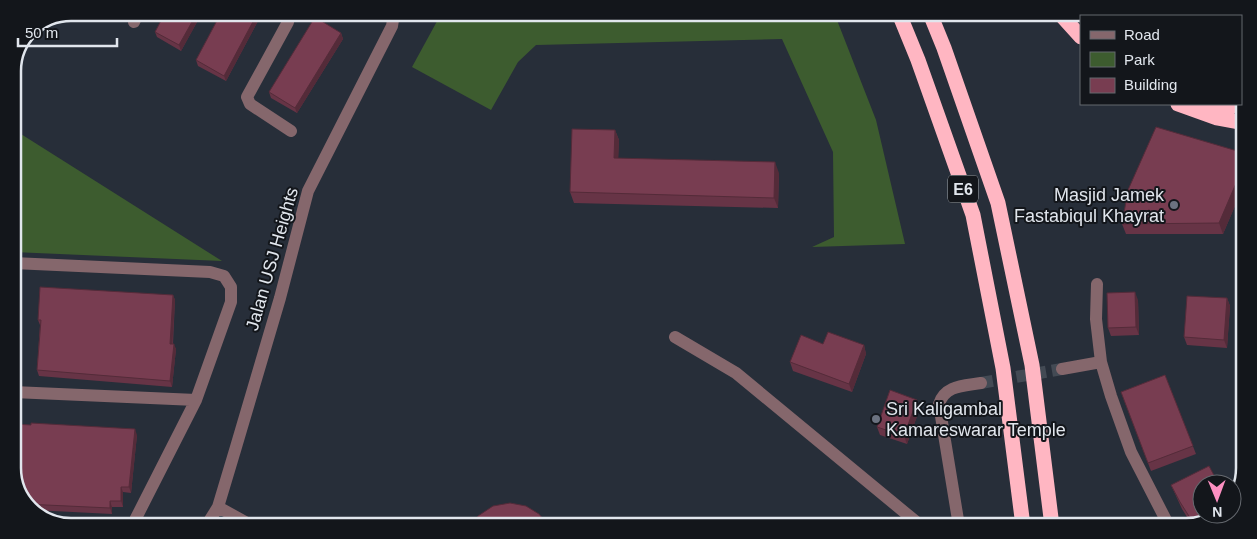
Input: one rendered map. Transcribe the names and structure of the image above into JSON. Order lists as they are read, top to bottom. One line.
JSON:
{"streets":{"highway":["E6"],"street":["Jalan USJ Heights"]},"places":["Masjid Jamek Fastabiqul Khayrat","Sri Kaligambal Kamareswarar Temple"],"legend":["Road","Park","Building"],"scale_bar":"50 m","north":"bottom"}
